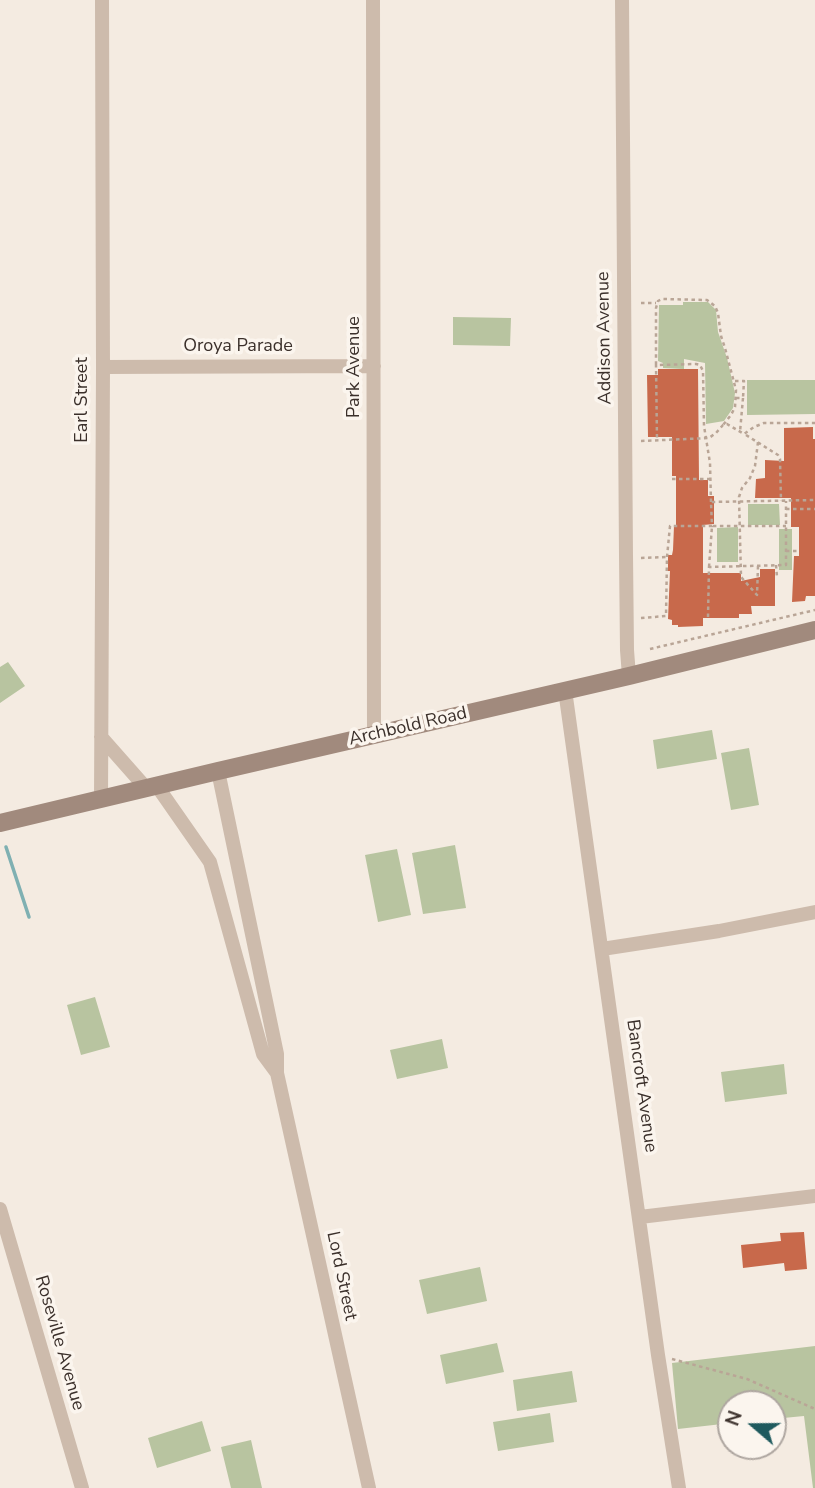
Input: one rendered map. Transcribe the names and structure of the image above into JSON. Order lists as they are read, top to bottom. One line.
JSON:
{"streets":{"main road":["Archbold Road"],"street":["Addison Avenue","Oroya Parade","Park Avenue","Earl Street","Bancroft Avenue","Lord Street","Roseville Avenue"]},"crossings":[["Addison Avenue","Archbold Road"],["Oroya Parade","Park Avenue"],["Oroya Parade","Earl Street"],["Park Avenue","Archbold Road"],["Earl Street","Archbold Road"],["Earl Street","Lord Street"],["Archbold Road","Bancroft Avenue"],["Archbold Road","Lord Street"]],"north":"left"}
